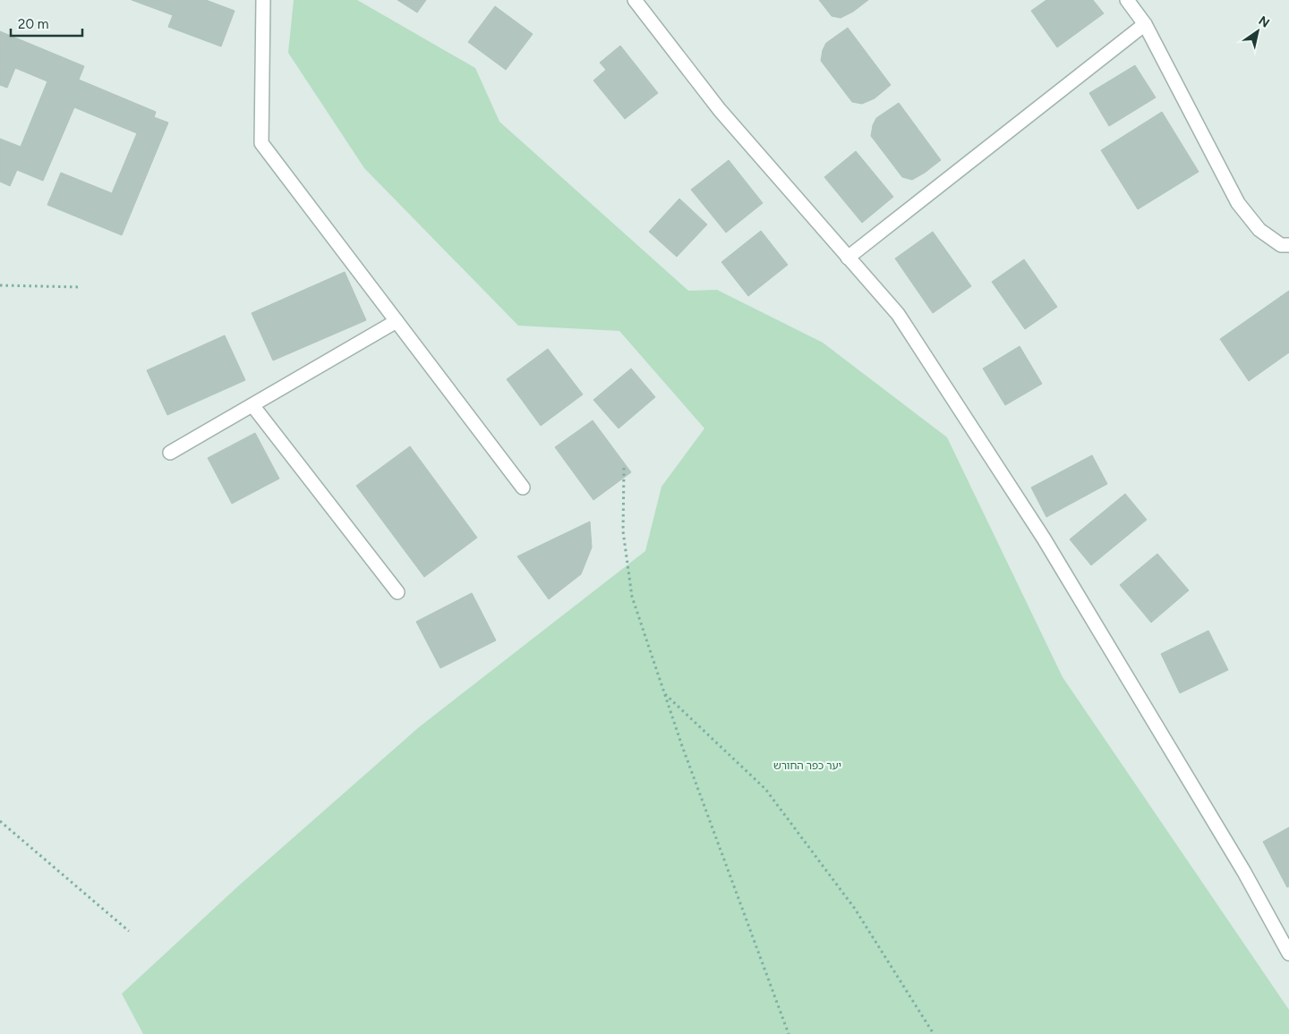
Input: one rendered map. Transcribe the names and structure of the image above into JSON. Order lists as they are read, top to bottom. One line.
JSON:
{"parks":["יער כפר החורש"],"scale_bar":"20 m","north":"top right"}
